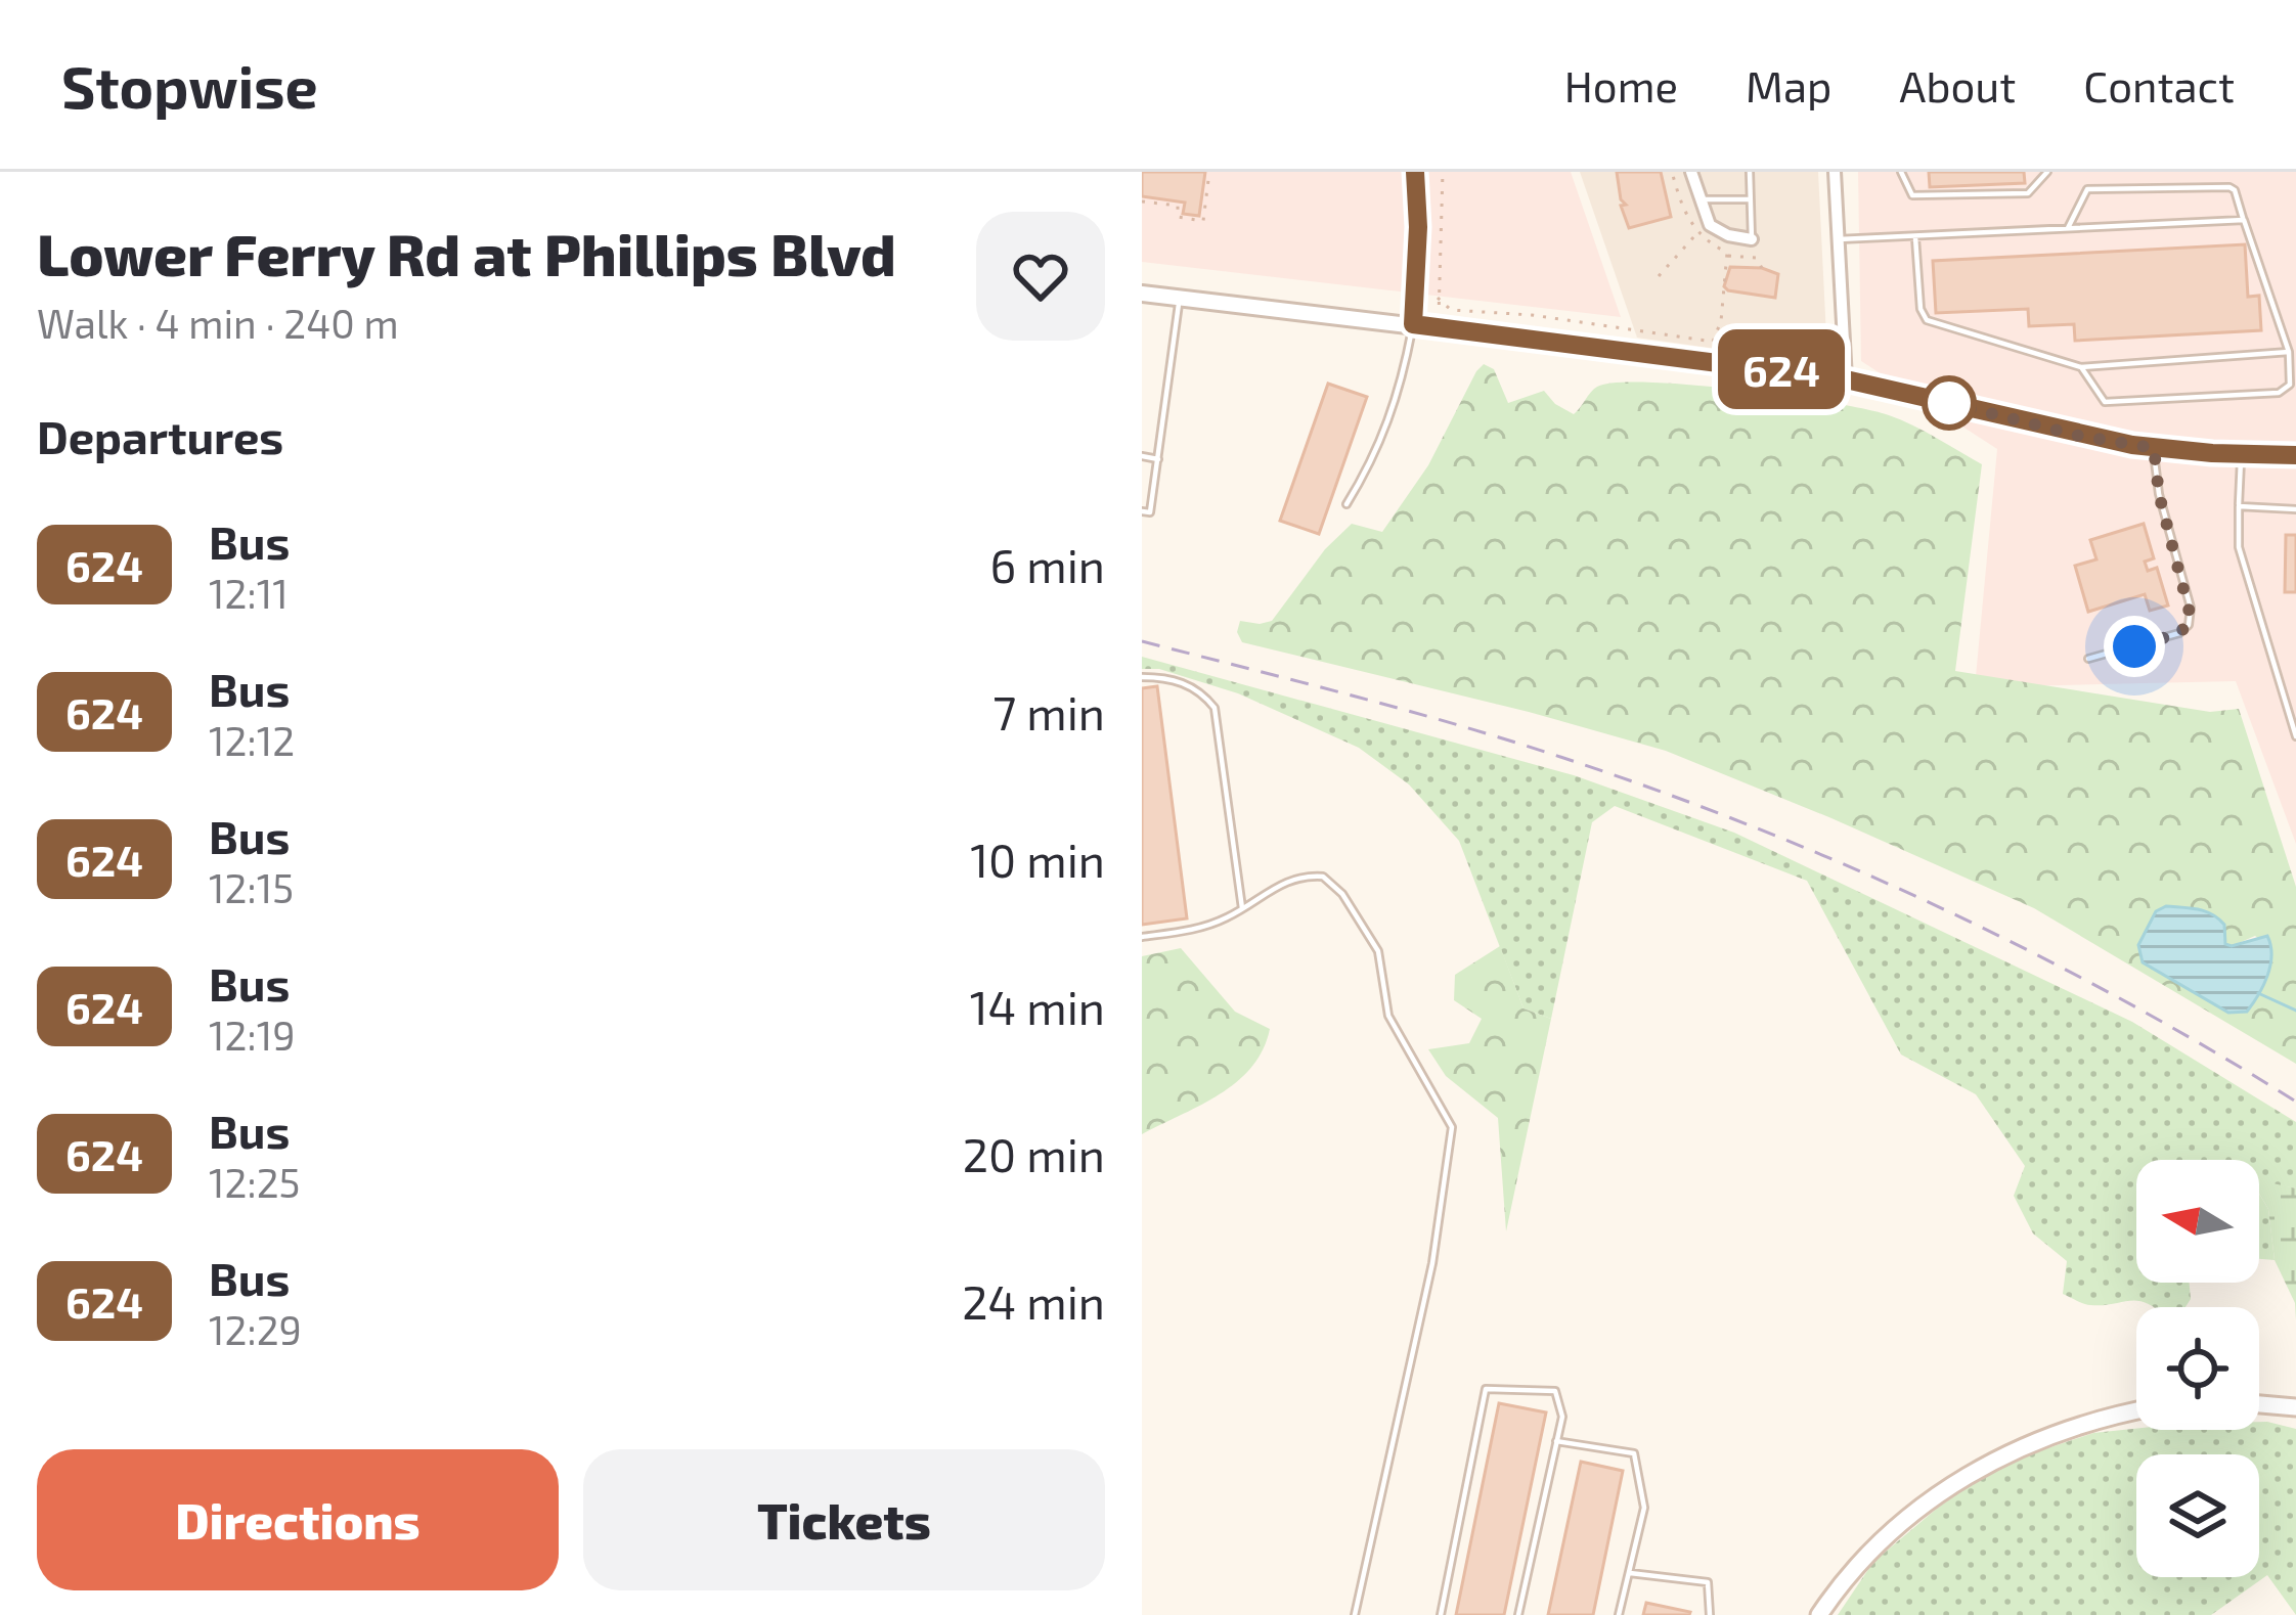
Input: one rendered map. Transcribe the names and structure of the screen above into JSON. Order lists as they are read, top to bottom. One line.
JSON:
{"lines":["bus line 624"],"north":"left","page":{"header":"Stopwise","nav":["Home","Map","About","Contact"],"heading":[["Lower Ferry Rd at Phillips Blvd","Walk · 4 min · 240 m"],"Departures"],"on_map":"624","list":[{"mark":"624","name":"Bus","note":"12:11","value":"6 min"},{"mark":"624","name":"Bus","note":"12:12","value":"7 min"},{"mark":"624","name":"Bus","note":"12:15","value":"10 min"},{"mark":"624","name":"Bus","note":"12:19","value":"14 min"},{"mark":"624","name":"Bus","note":"12:25","value":"20 min"},{"mark":"624","name":"Bus","note":"12:29","value":"24 min"}],"buttons":["Directions","Tickets"]}}
